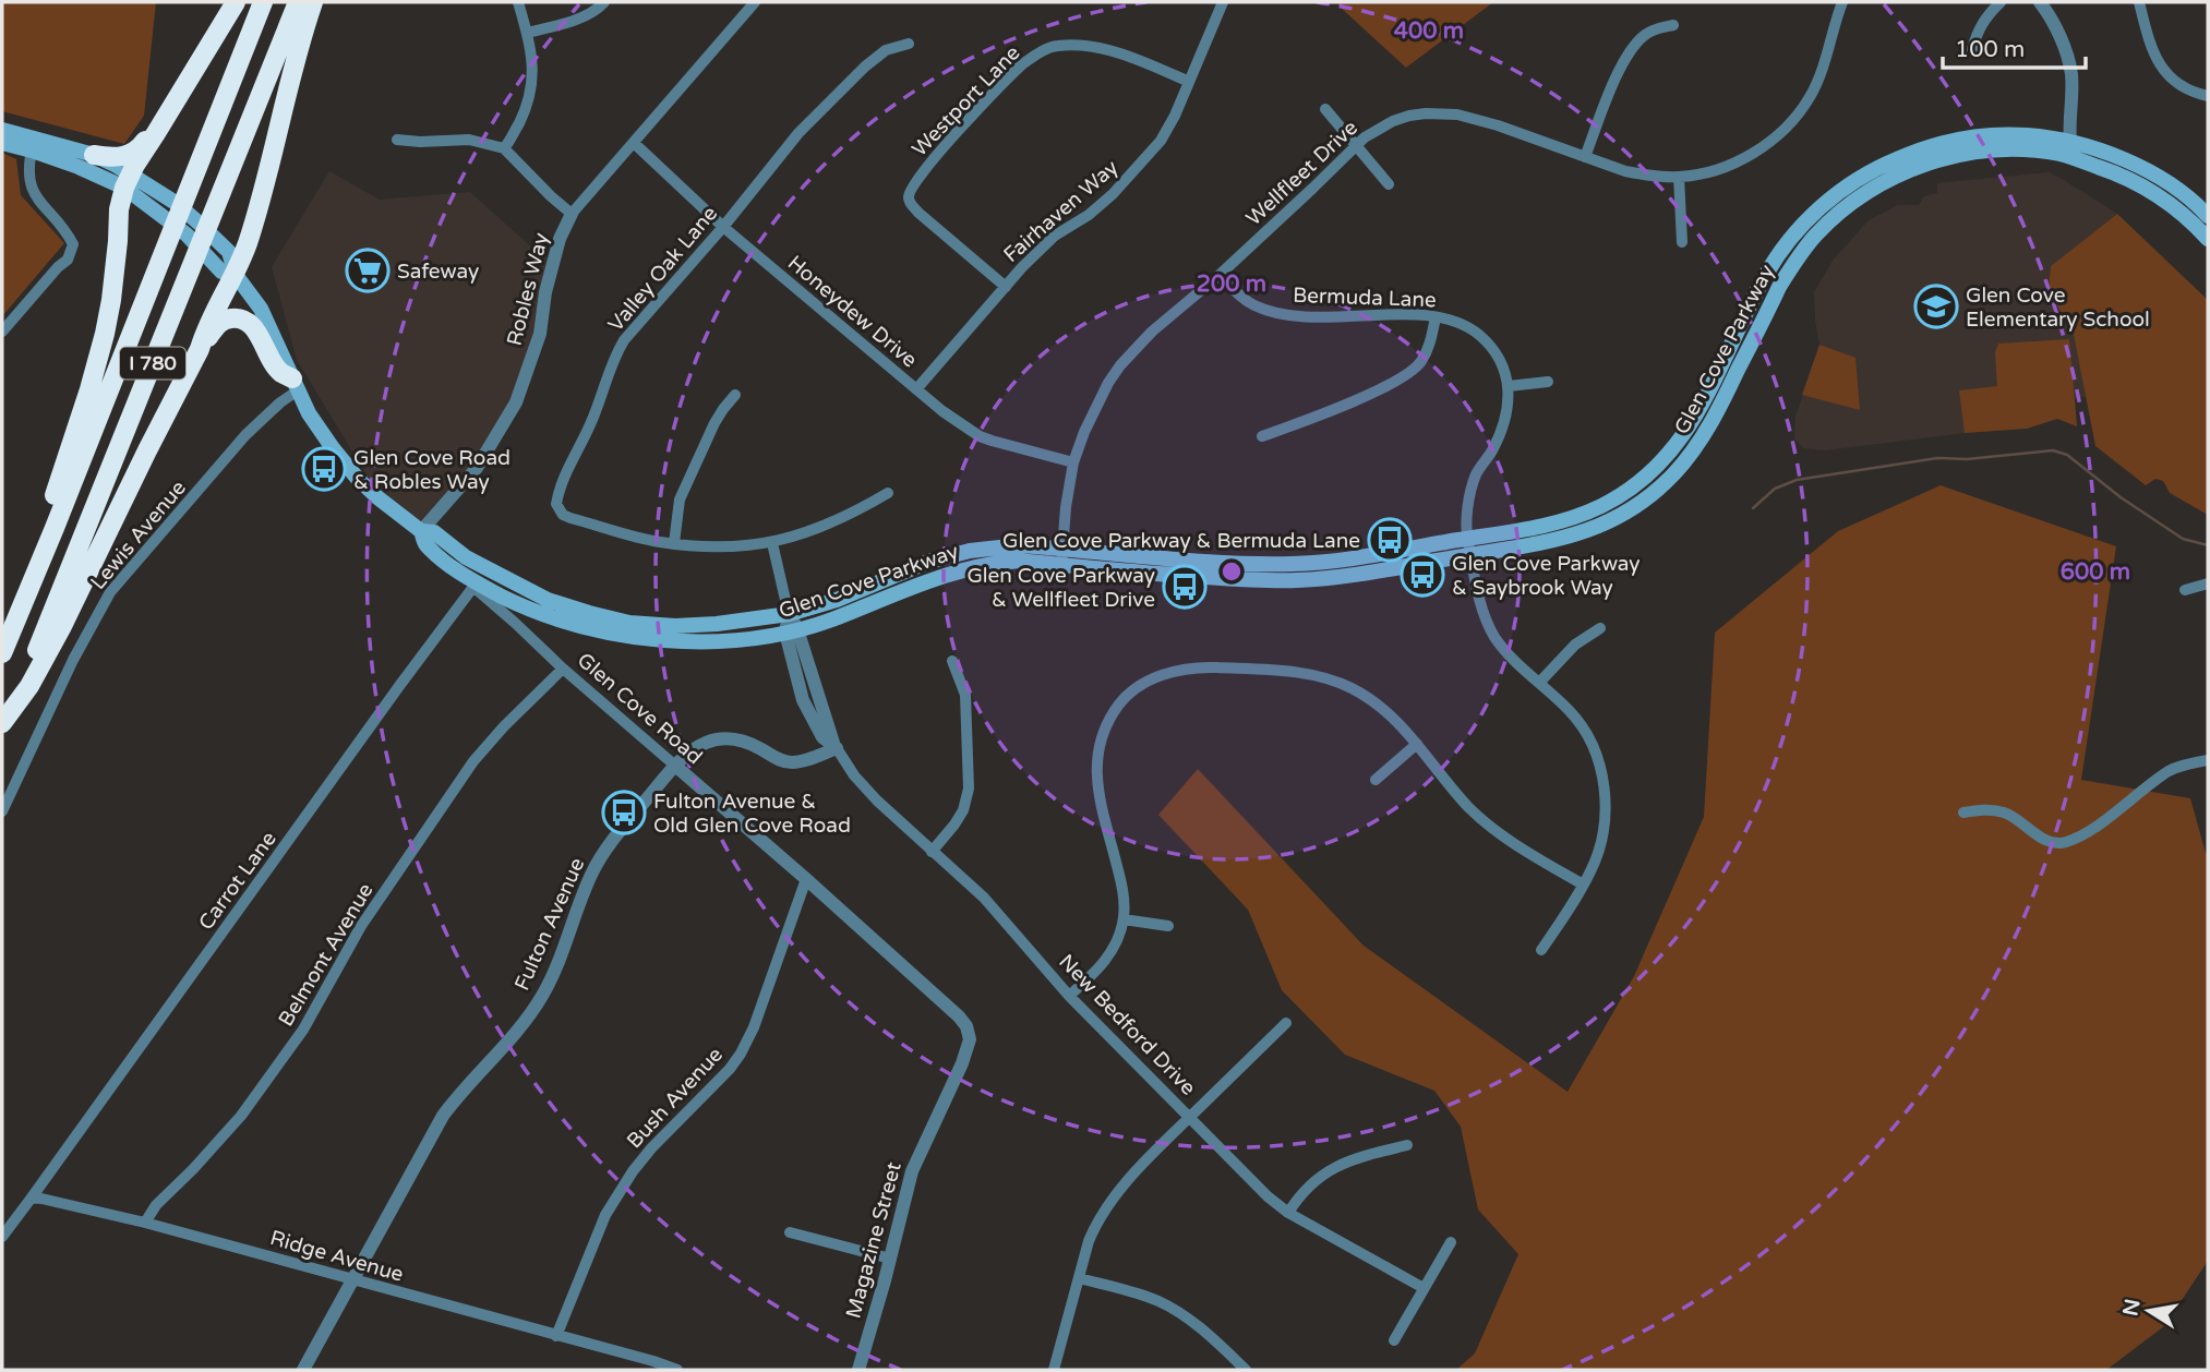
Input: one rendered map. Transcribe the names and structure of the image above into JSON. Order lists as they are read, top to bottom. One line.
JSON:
{"streets":{"highway":["I 780"],"main road":["Glen Cove Parkway","Glen Cove Road"],"street":["Westport Lane","Wellfleet Drive","Fairhaven Way","Valley Oak Lane","Robles Way","Bermuda Lane","Honeydew Drive","Lewis Avenue","Carrot Lane","Fulton Avenue","Belmont Avenue","New Bedford Drive","Bush Avenue","Magazine Street","Ridge Avenue"]},"crossings":[["Westport Lane","Fairhaven Way"],["Wellfleet Drive","Bermuda Lane"],["Wellfleet Drive","Honeydew Drive"],["Wellfleet Drive","Glen Cove Parkway"],["Fairhaven Way","Honeydew Drive"],["Valley Oak Lane","Honeydew Drive"],["Valley Oak Lane","New Bedford Drive"],["Robles Way","Honeydew Drive"],["Robles Way","Glen Cove Road"],["Bermuda Lane","Glen Cove Parkway"],["Glen Cove Parkway","Glen Cove Road"],["Glen Cove Parkway","New Bedford Drive"],["Lewis Avenue","Glen Cove Road"],["Glen Cove Road","Carrot Lane"],["Glen Cove Road","Fulton Avenue"],["Glen Cove Road","Belmont Avenue"],["Glen Cove Road","Bush Avenue"],["Glen Cove Road","Magazine Street"],["Carrot Lane","Ridge Avenue"],["Fulton Avenue","New Bedford Drive"],["Fulton Avenue","Ridge Avenue"],["Belmont Avenue","Ridge Avenue"],["Bush Avenue","Ridge Avenue"]],"places":{"supermarket":["Safeway"],"school or university":["Glen Cove Elementary School"],"bus stop":["Glen Cove Road & Robles Way","Glen Cove Parkway & Bermuda Lane","Glen Cove Parkway & Saybrook Way","Glen Cove Parkway & Wellfleet Drive","Fulton Avenue & Old Glen Cove Road"]},"scale_bar":"100 m","north":"left","rings":["400 m","200 m","600 m"]}
